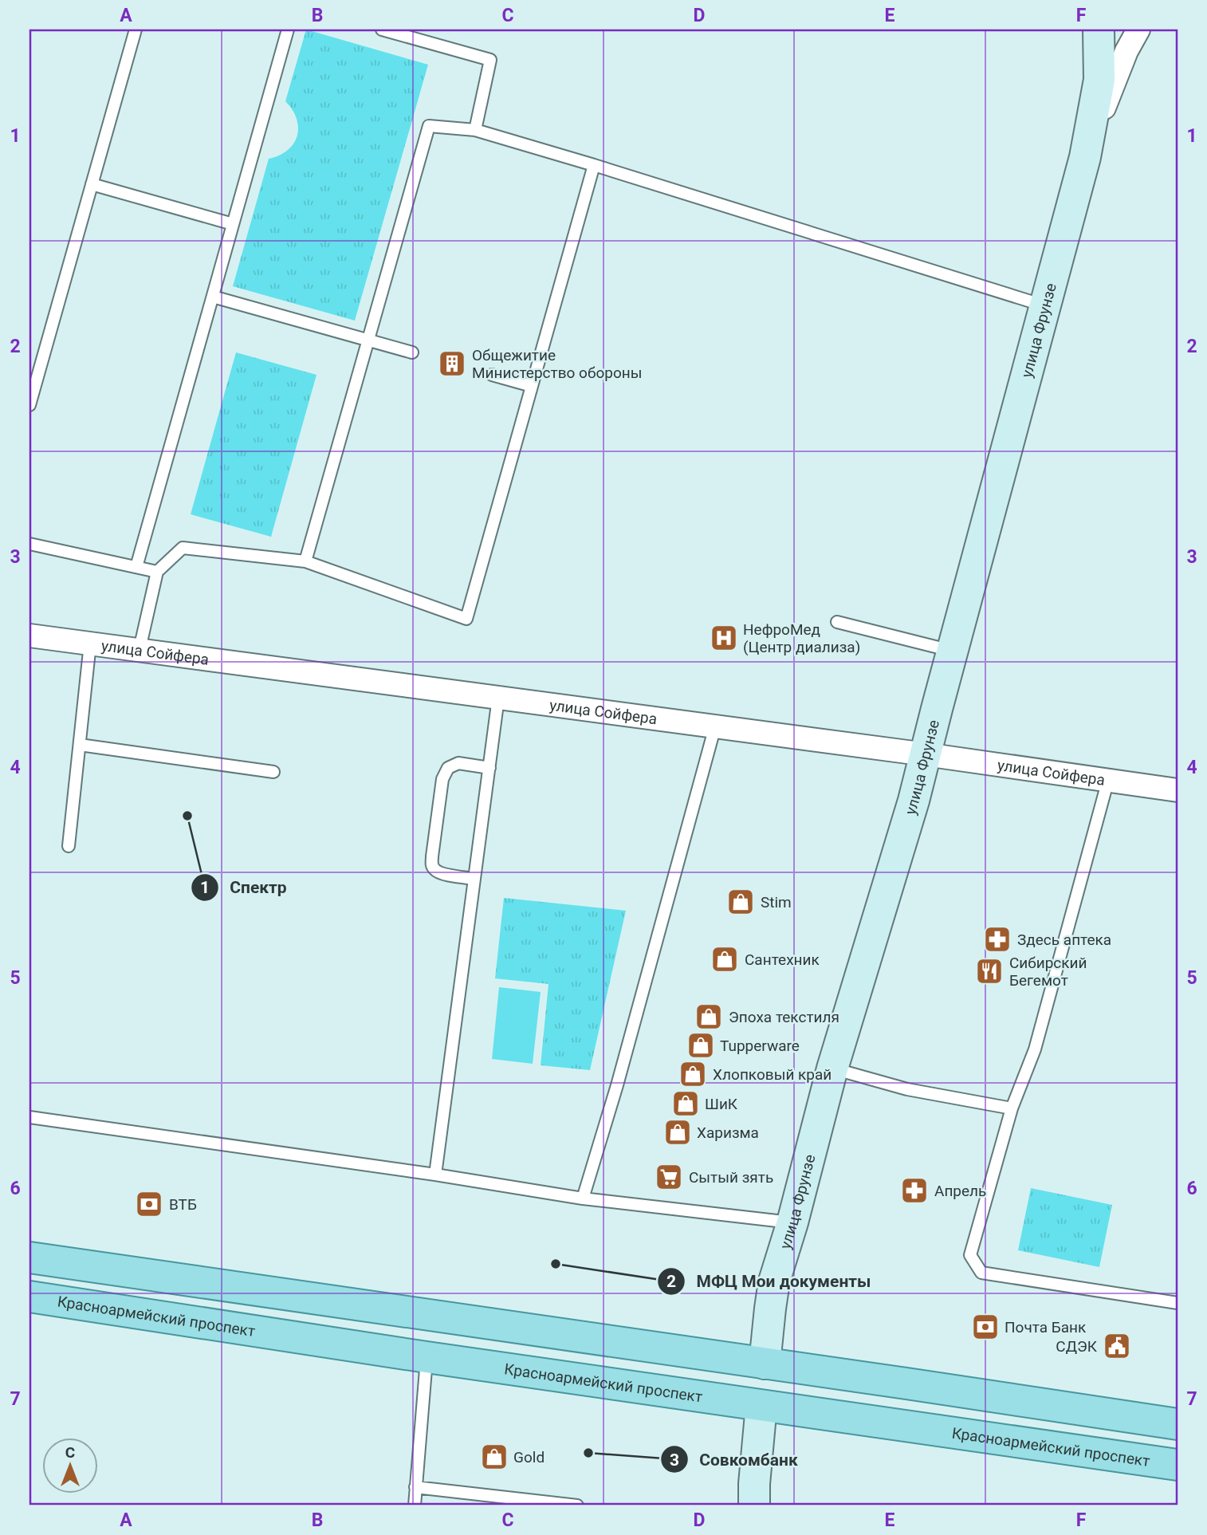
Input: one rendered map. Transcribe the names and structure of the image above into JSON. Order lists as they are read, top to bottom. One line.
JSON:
{"streets":{"main road":["улица Фрунзе","Красноармейский проспект"],"street":["улица Сойфера"]},"crossings":[["улица Фрунзе","улица Сойфера"],["улица Фрунзе","Красноармейский проспект"]],"places":{"building":["Общежитие Министерство обороны"],"hospital":["НефроМед (Центр диализа)"],"other":["Спектр","МФЦ Мои документы","Совкомбанк"],"shop":["Stim","Сантехник","Эпоха текстиля","Tupperware","Хлопковый край","ШиК","Харизма","Gold"],"pharmacy":["Здесь аптека","Апрель"],"restaurant":["Сибирский Бегемот"],"supermarket":["Сытый зять"],"bank":["ВТБ","Почта Банк"],"public building":["СДЭК"]},"north":"top","grid":{"columns":["A","B","C","D","E","F"],"rows":["1","2","3","4","5","6","7"]}}
